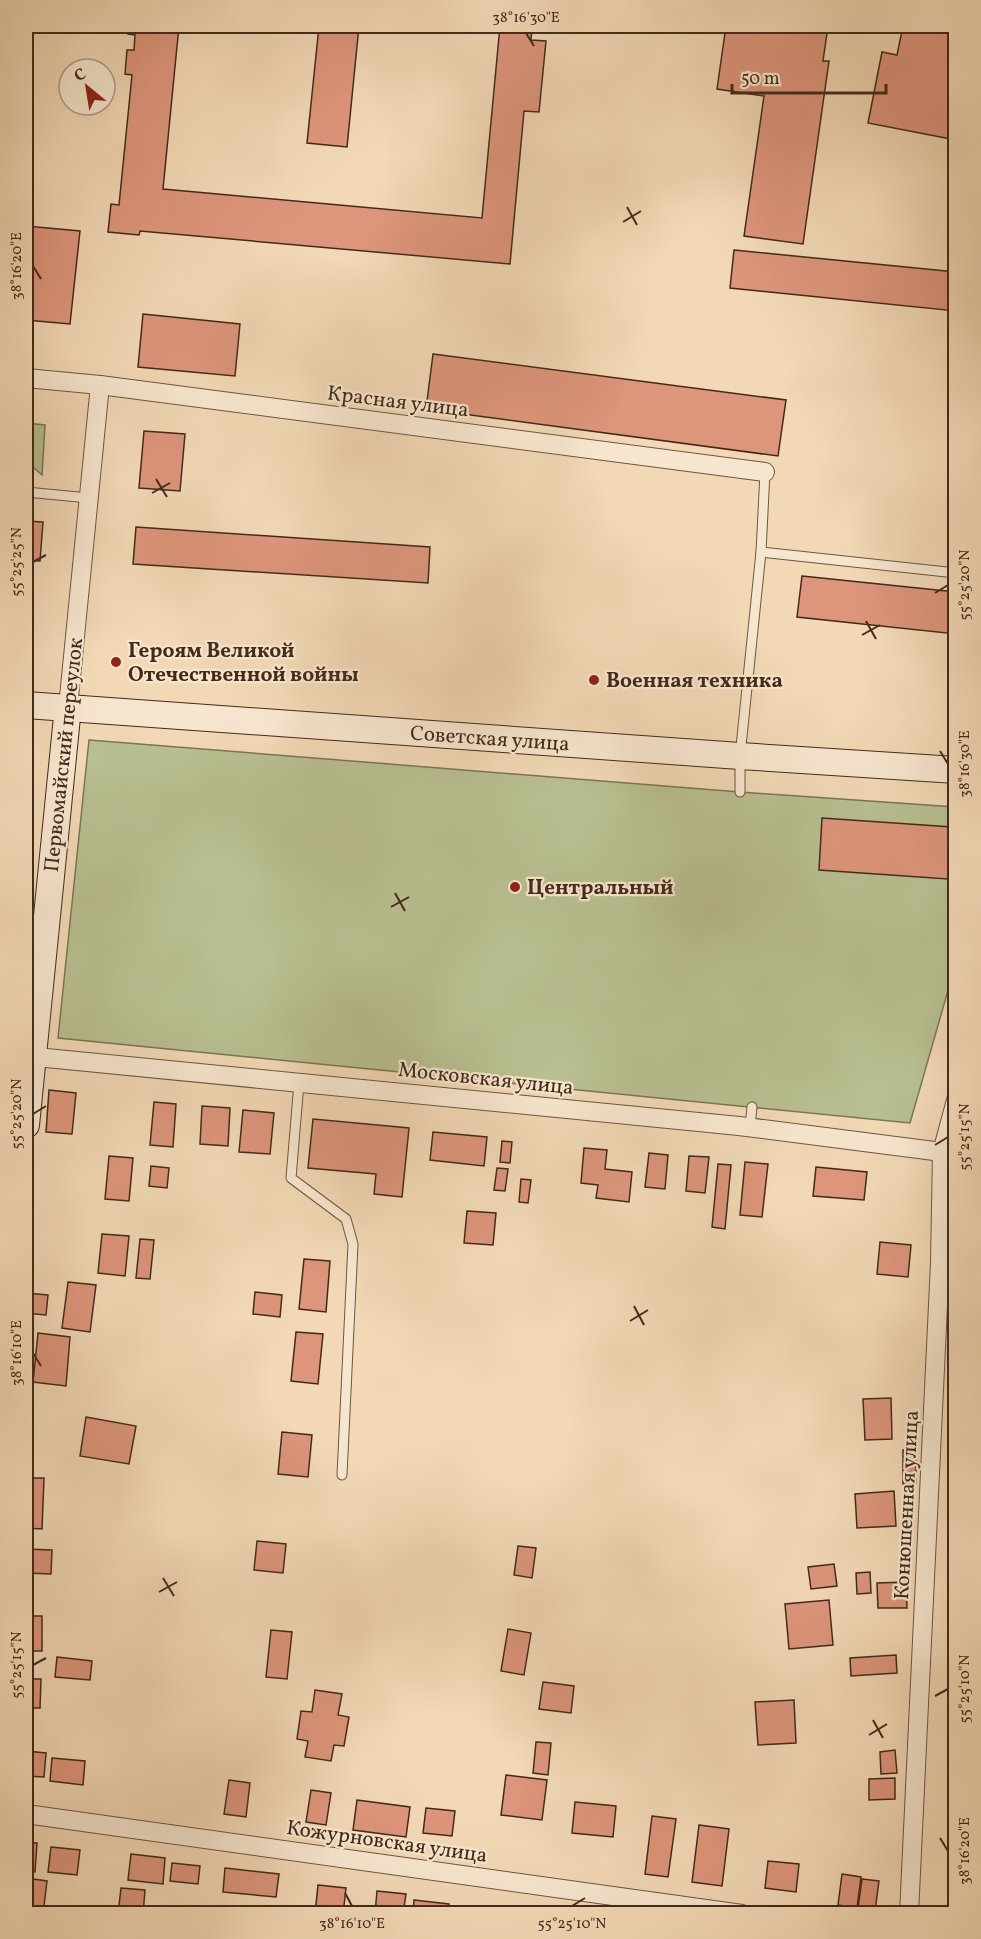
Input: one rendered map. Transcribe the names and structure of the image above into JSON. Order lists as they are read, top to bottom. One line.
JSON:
{"streets":{"main road":["Советская улица","Первомайский переулок"],"street":["Красная улица","Московская улица","Конюшенная улица","Кожурновская улица"]},"crossings":[["Красная улица","Первомайский переулок"],["Советская улица","Первомайский переулок"],["Первомайский переулок","Московская улица"],["Московская улица","Конюшенная улица"]],"places":["Героям Великой Отечественной войны","Военная техника","Центральный"],"scale_bar":"50 m","north":"top left","coordinates":["38°16'30\"E","38°16'20\"E","55°25'25\"N","55°25'20\"N","55°25'15\"N","38°16'10\"E","55°25'10\"N"]}
